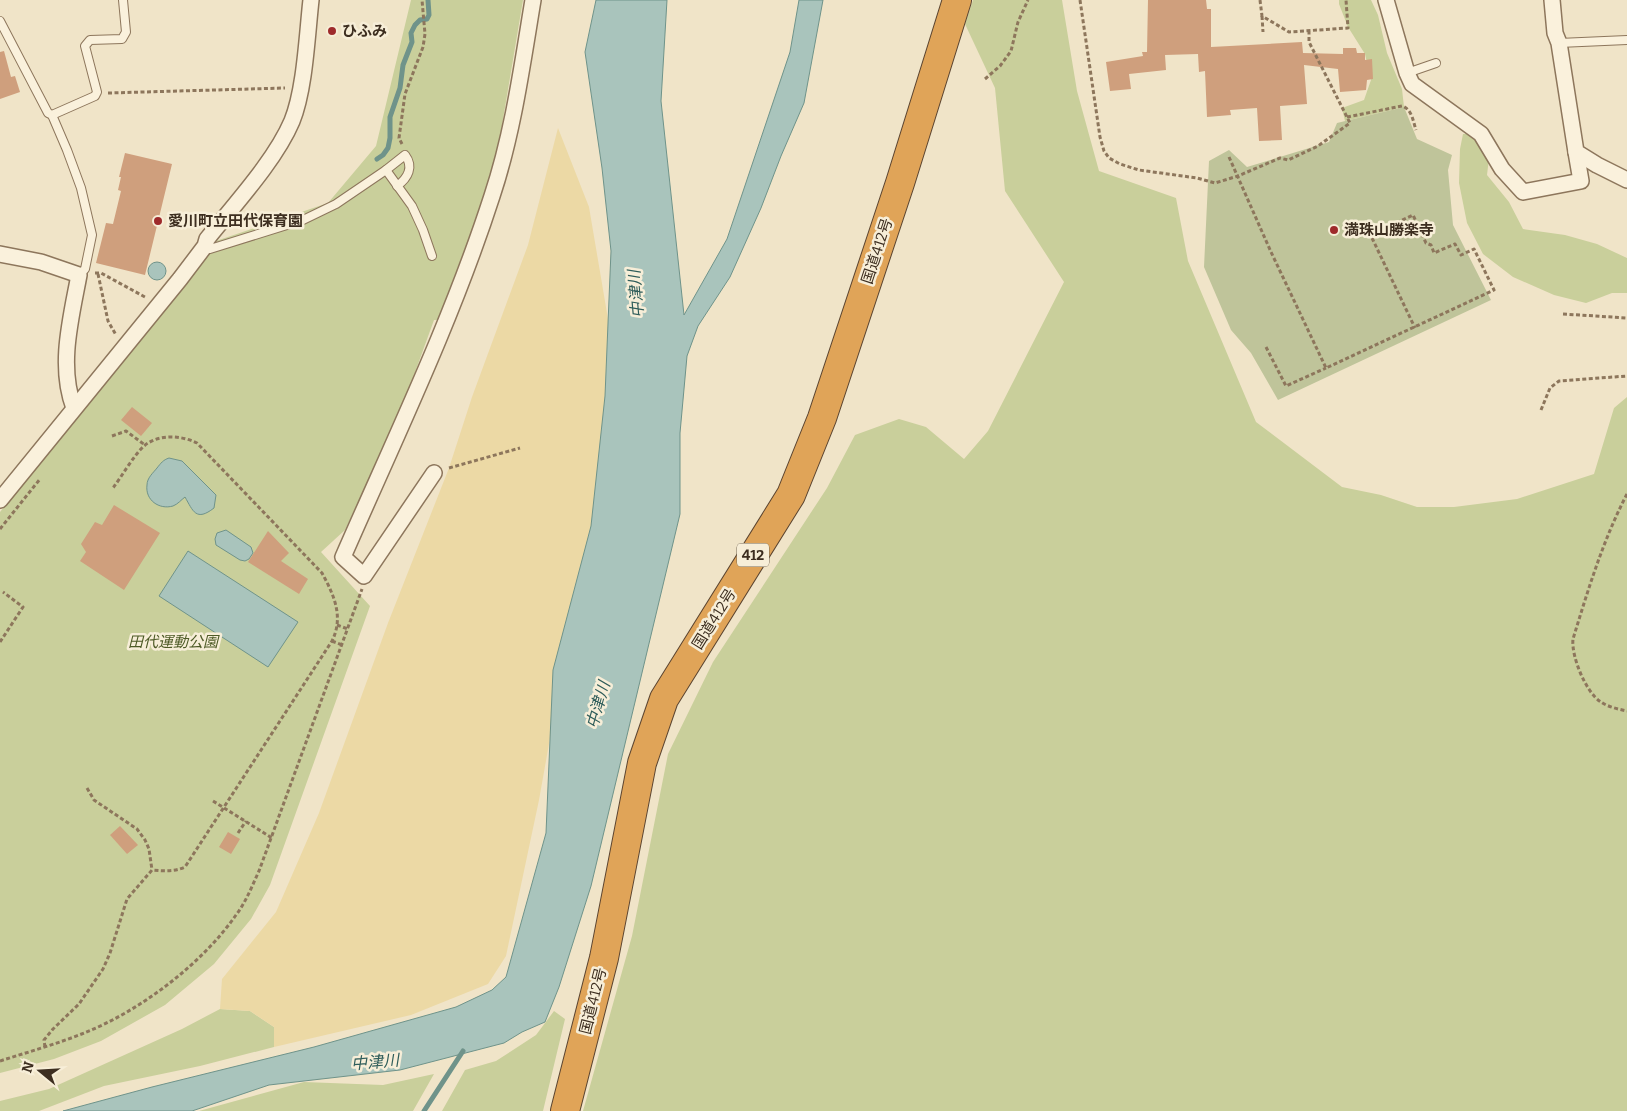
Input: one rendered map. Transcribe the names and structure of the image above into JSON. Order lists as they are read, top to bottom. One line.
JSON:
{"streets":{"highway":["国道412号","412"]},"water":["中津川"],"parks":["田代運動公園"],"places":["ひふみ","愛川町立田代保育園","満珠山勝楽寺"],"north":"left"}
